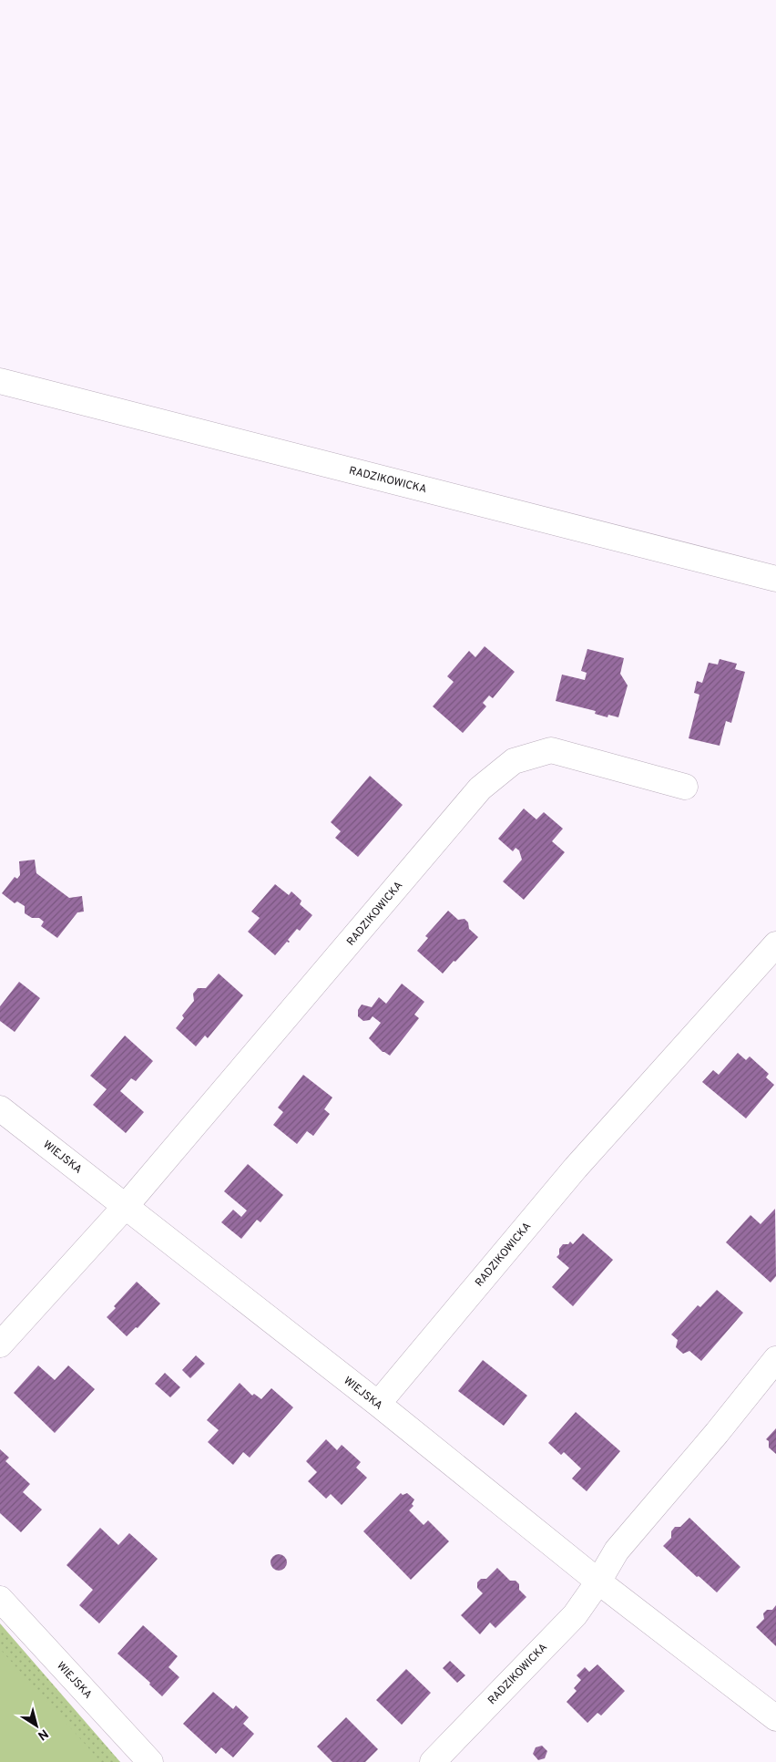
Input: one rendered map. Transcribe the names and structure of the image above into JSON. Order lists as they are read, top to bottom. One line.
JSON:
{"streets":{"street":["RADZIKOWICKA","WIEJSKA"]},"crossings":[["RADZIKOWICKA","WIEJSKA"]],"north":"bottom right"}
